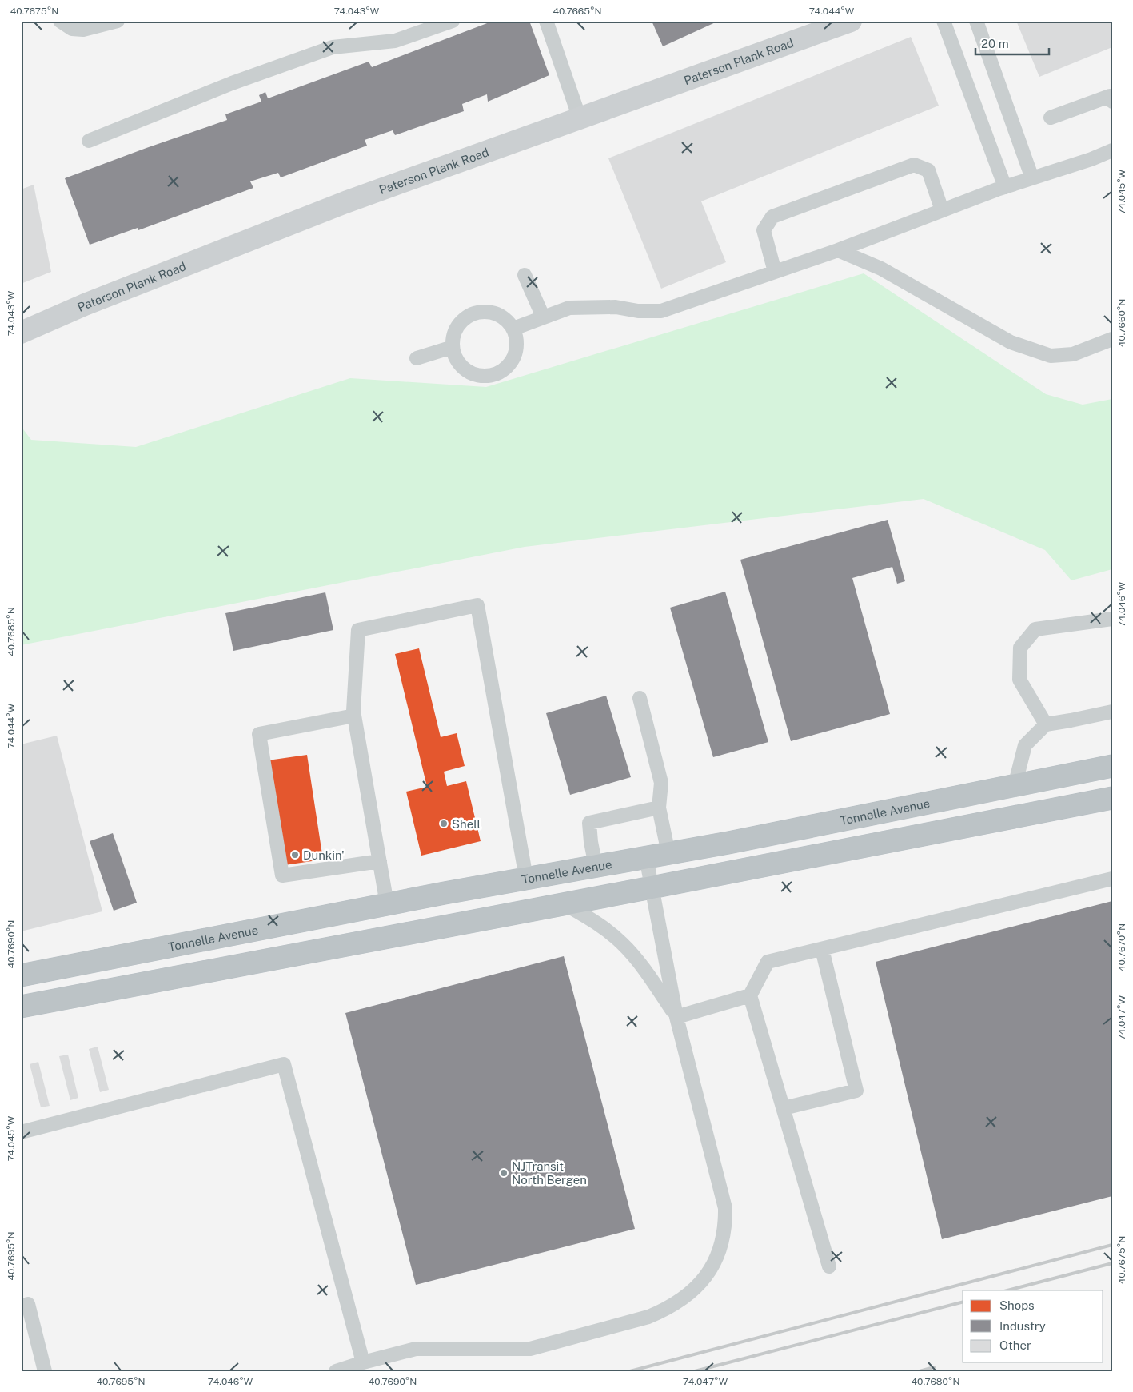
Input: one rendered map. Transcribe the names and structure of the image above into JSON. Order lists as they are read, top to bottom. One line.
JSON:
{"streets":{"highway":["Tonnelle Avenue"],"main road":["Paterson Plank Road"]},"places":["Shell","Dunkin'","NJTransit North Bergen"],"legend":["Shops","Industry","Other"],"scale_bar":"20 m","coordinates":["40.7675°N","74.043°W","40.7665°N","74.044°W","74.045°W","40.7660°N","74.046°W","40.7685°N","40.7690°N","40.7670°N","74.047°W","40.7695°N","40.7680°N"]}
